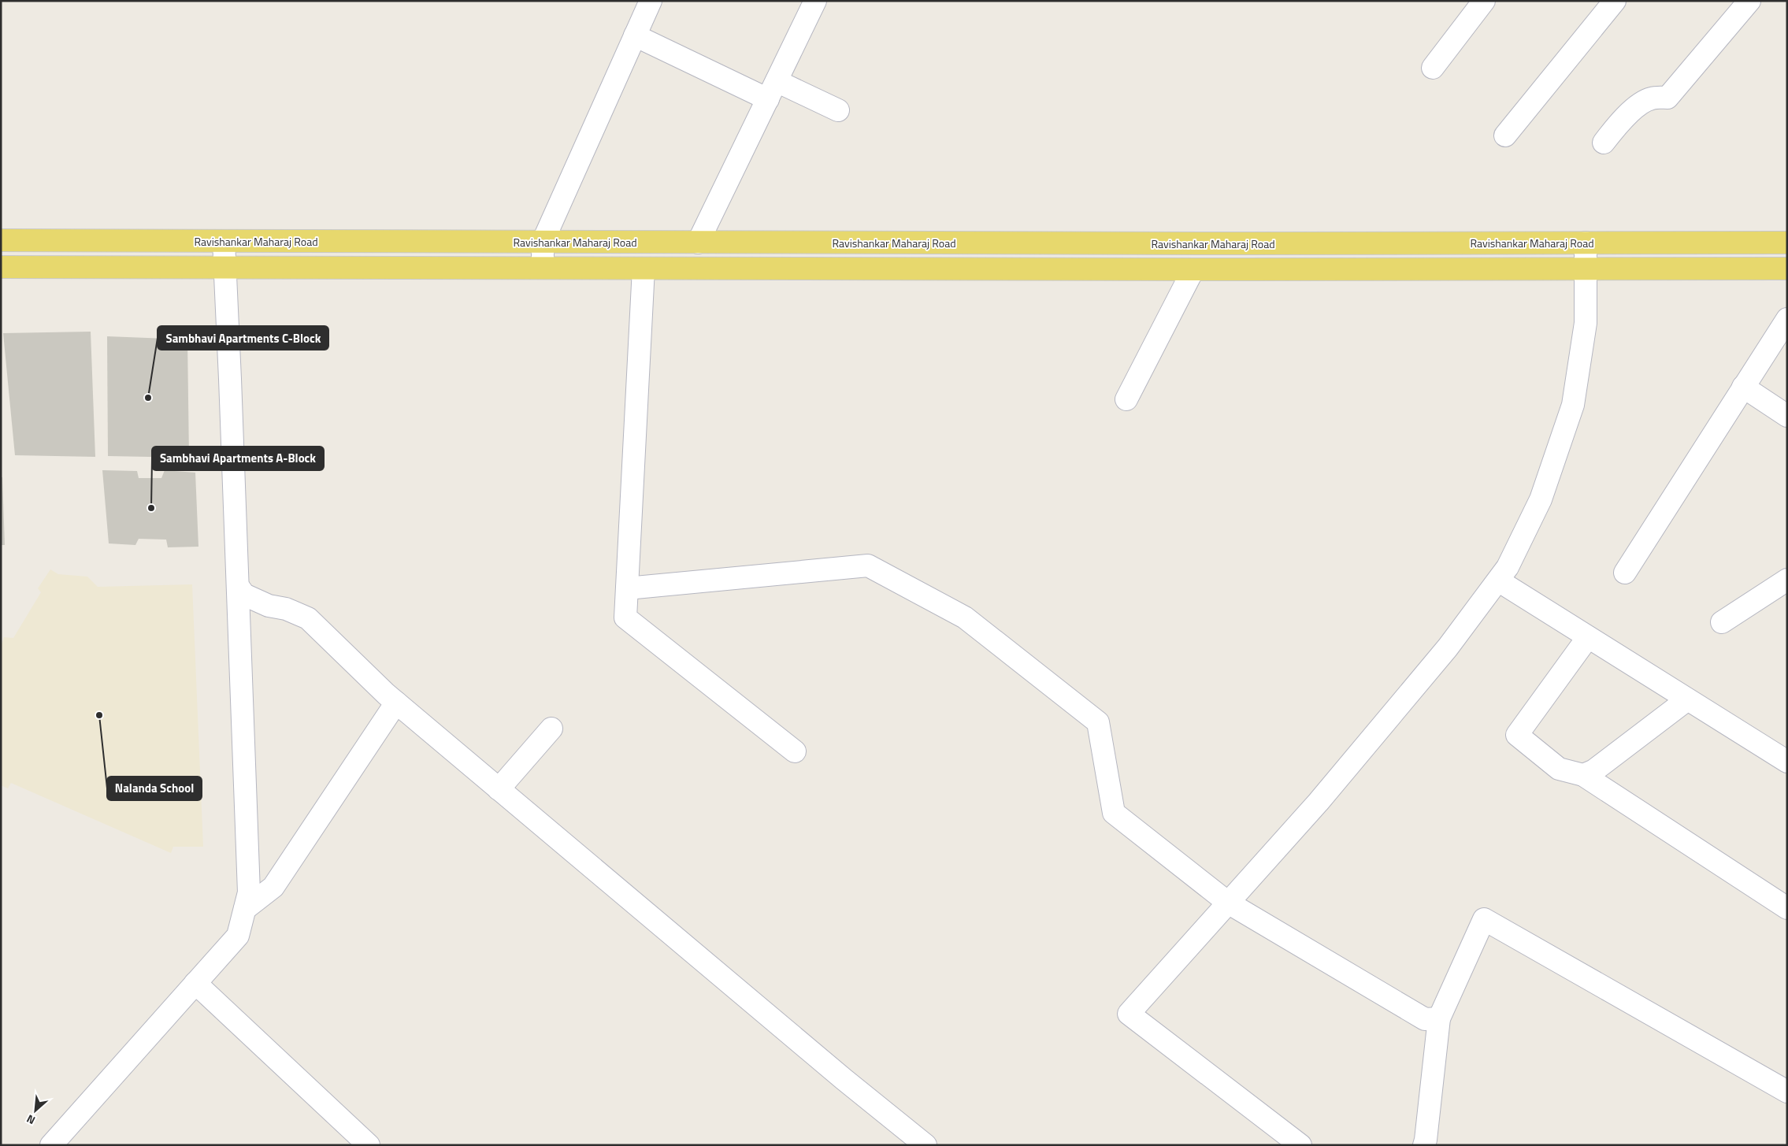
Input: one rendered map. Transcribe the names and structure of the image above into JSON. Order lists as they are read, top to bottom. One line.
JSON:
{"streets":{"main road":["Ravishankar Maharaj Road"]},"places":["Sambhavi Apartments C-Block","Sambhavi Apartments A-Block","Nalanda School"],"north":"bottom left"}
